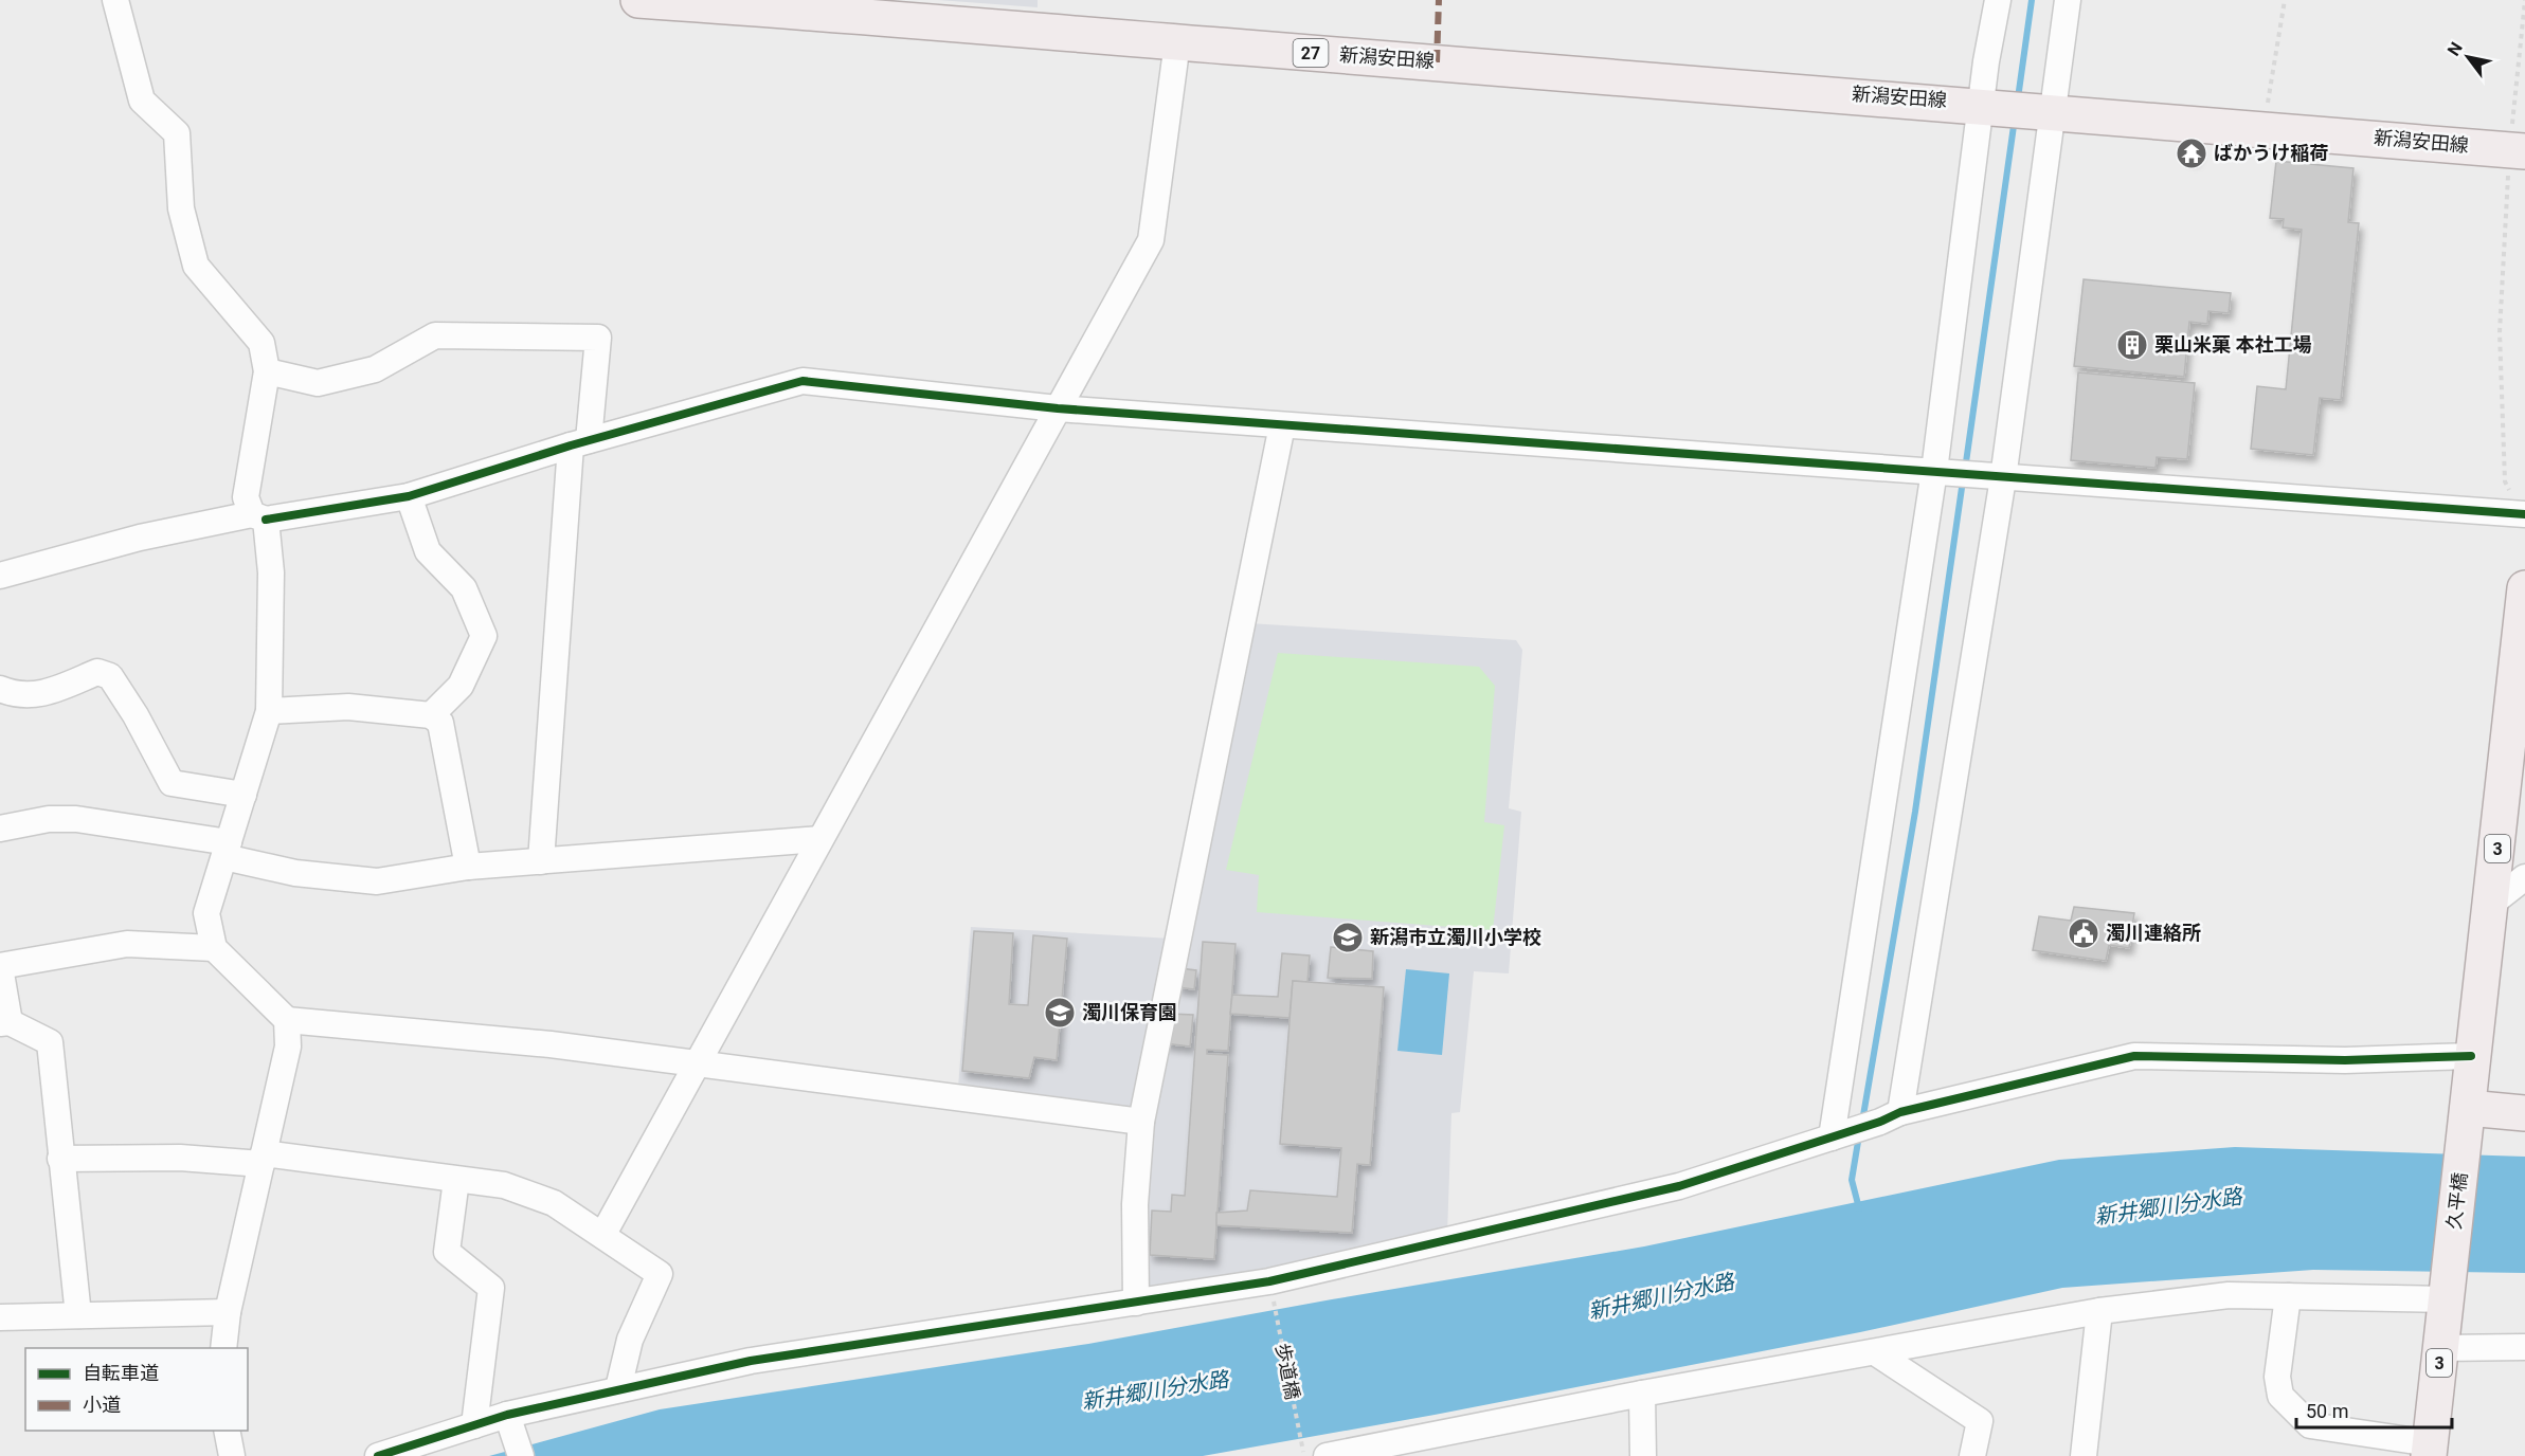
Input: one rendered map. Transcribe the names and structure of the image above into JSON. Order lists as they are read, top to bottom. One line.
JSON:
{"streets":{"main road":["27","新潟安田線","3","久平橋"],"path":["歩道橋"]},"crossings":[["27","新潟安田線"],["3","久平橋"]],"water":["新井郷川分水路"],"places":{"temple":["ばかうけ稲荷"],"building":["栗山米菓 本社工場"],"public building":["濁川連絡所"],"school or university":["新潟市立濁川小学校","濁川保育園"]},"legend":["自転車道","小道"],"scale_bar":"50 m","north":"top left"}
